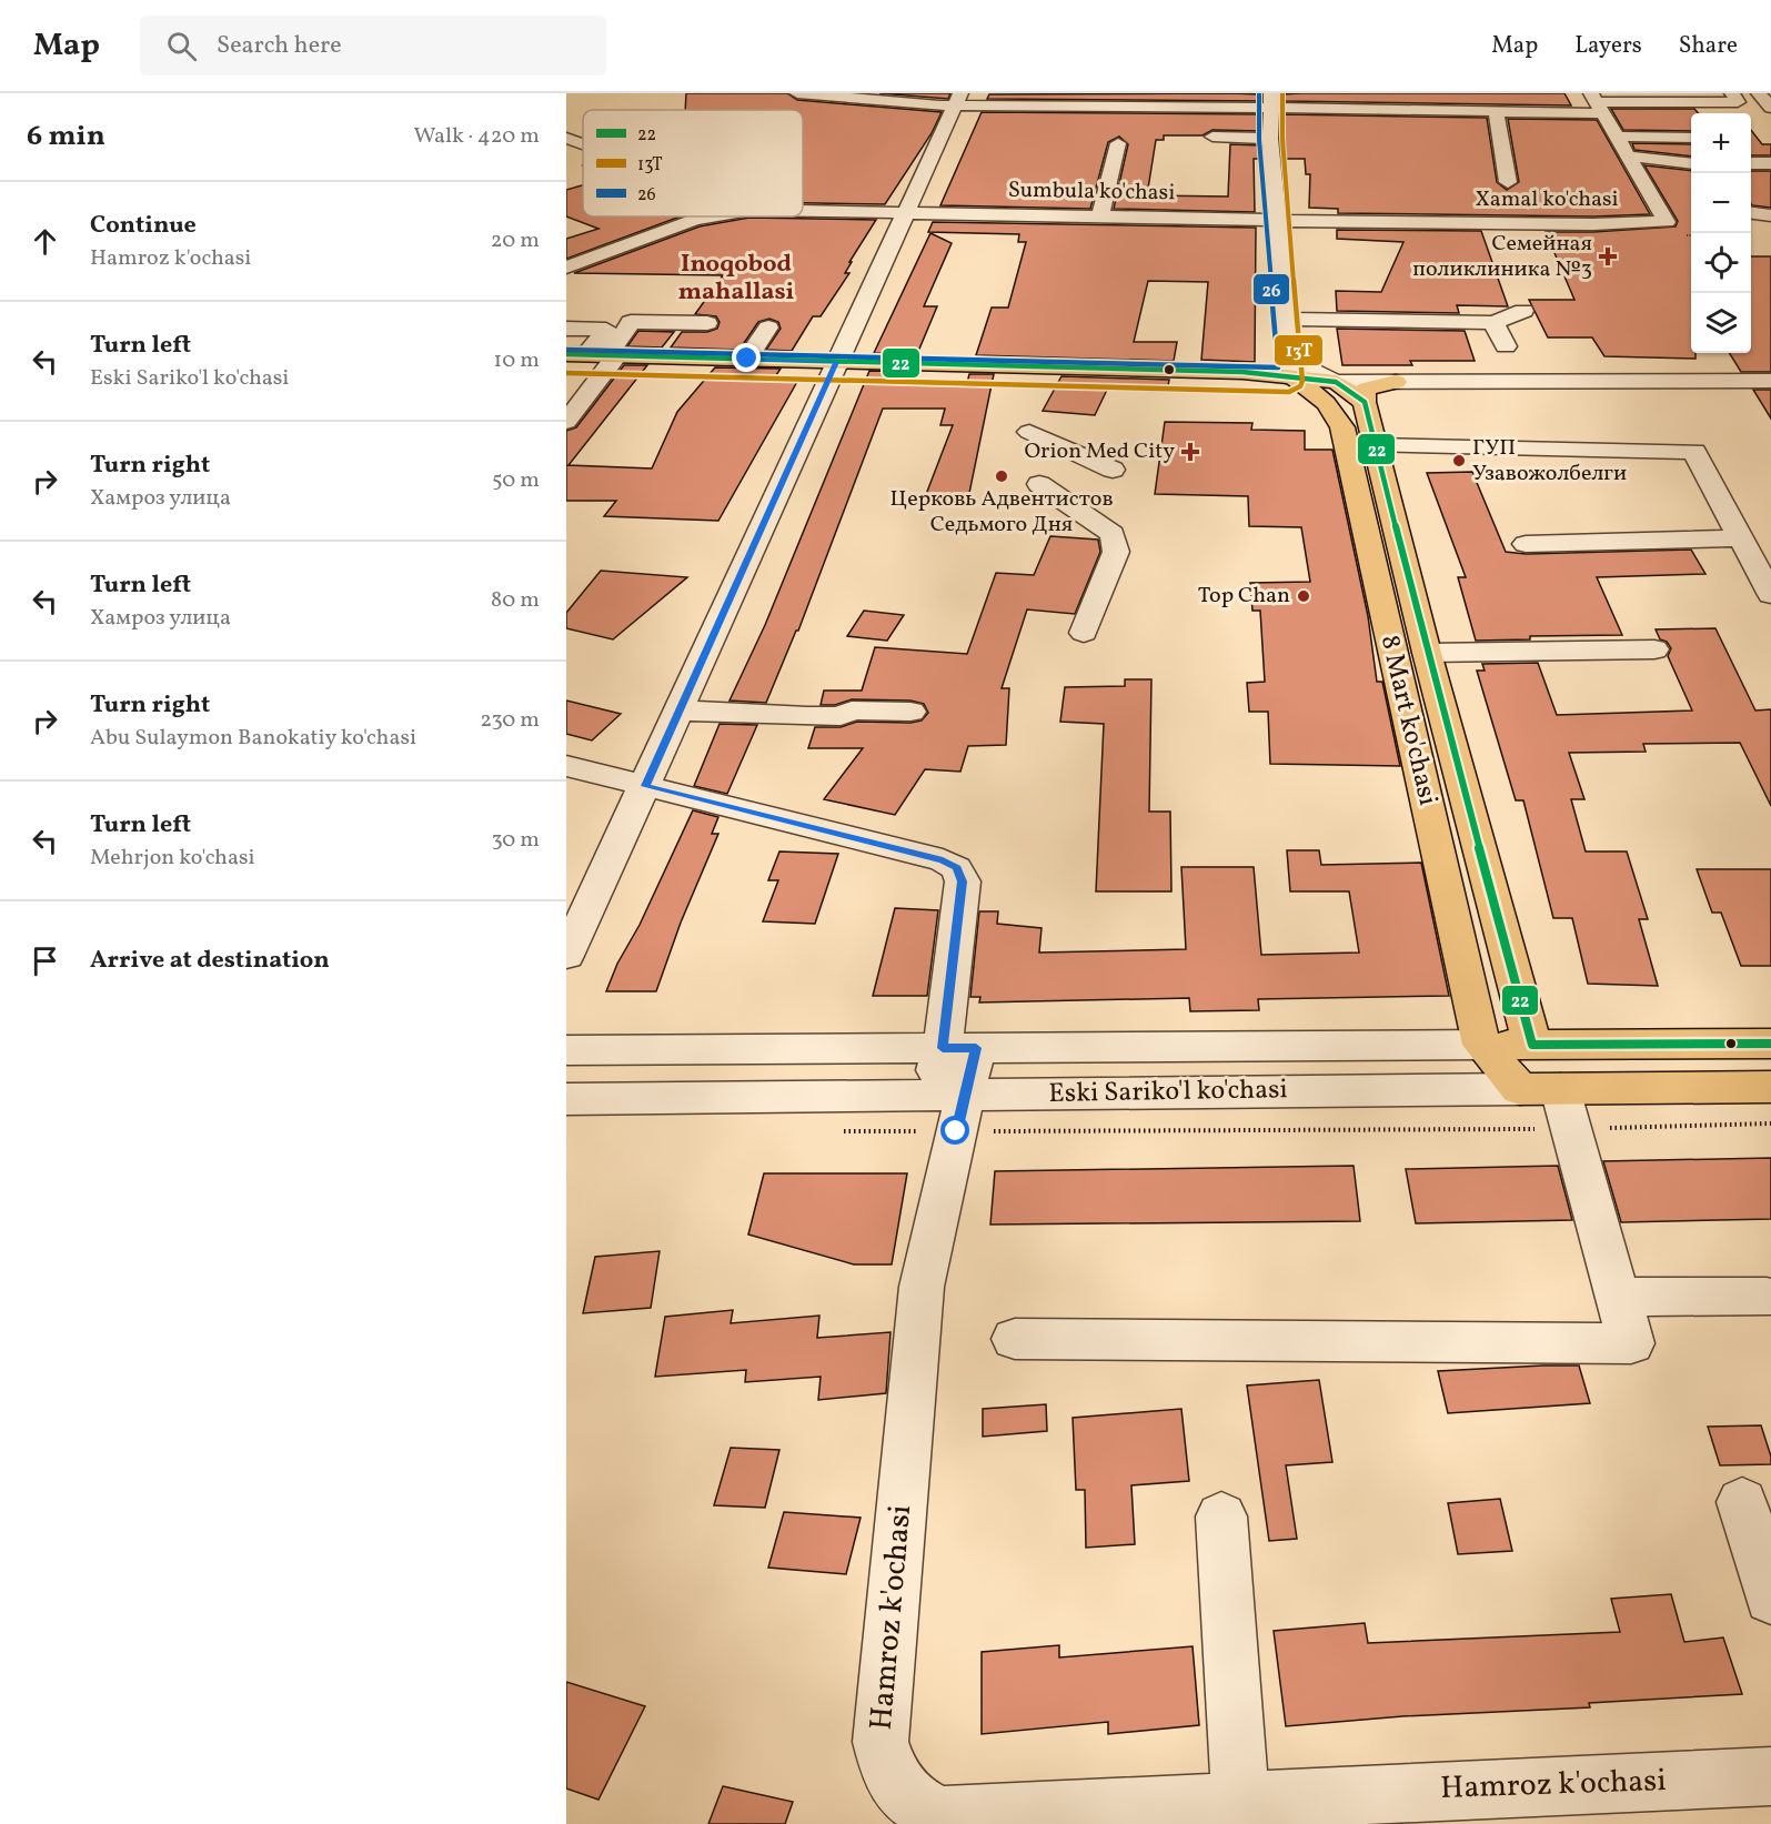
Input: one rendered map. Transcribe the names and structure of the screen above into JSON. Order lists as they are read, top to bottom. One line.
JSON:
{"streets":{"main road":["8 Mart ko'chasi","Eski Sariko'l ko'chasi"],"street":["Sumbula ko'chasi","Xamal ko'chasi","Hamroz k'ochasi"]},"crossings":[["Sumbula ko'chasi","Xamal ko'chasi"],["8 Mart ko'chasi","Eski Sariko'l ko'chasi"],["Eski Sariko'l ko'chasi","Hamroz k'ochasi"]],"districts":["Inoqobod mahallasi"],"places":{"health":["Семейная поликлиника №3","Orion Med City"],"other":["ГУП Узавожолбелги","Церковь Адвентистов Седьмого Дня","Top Chan"]},"lines":["transit line 13Т","transit line 26","transit line 22"],"legend":["22","13Т","26"],"page":{"header":"Map","search":"Search here","nav":["Map","Layers","Share"],"heading":["6 min","Walk · 420 m"],"map_buttons":["+","−"],"list":[["Continue","Hamroz k'ochasi","20 m"],["Turn left","Eski Sariko'l ko'chasi","10 m"],["Turn right","Хамроз улица","50 m"],["Turn left","Хамроз улица","80 m"],["Turn right","Abu Sulaymon Banokatiy ko'chasi","230 m"],["Turn left","Mehrjon ko'chasi","30 m"],"Arrive at destination"]}}
